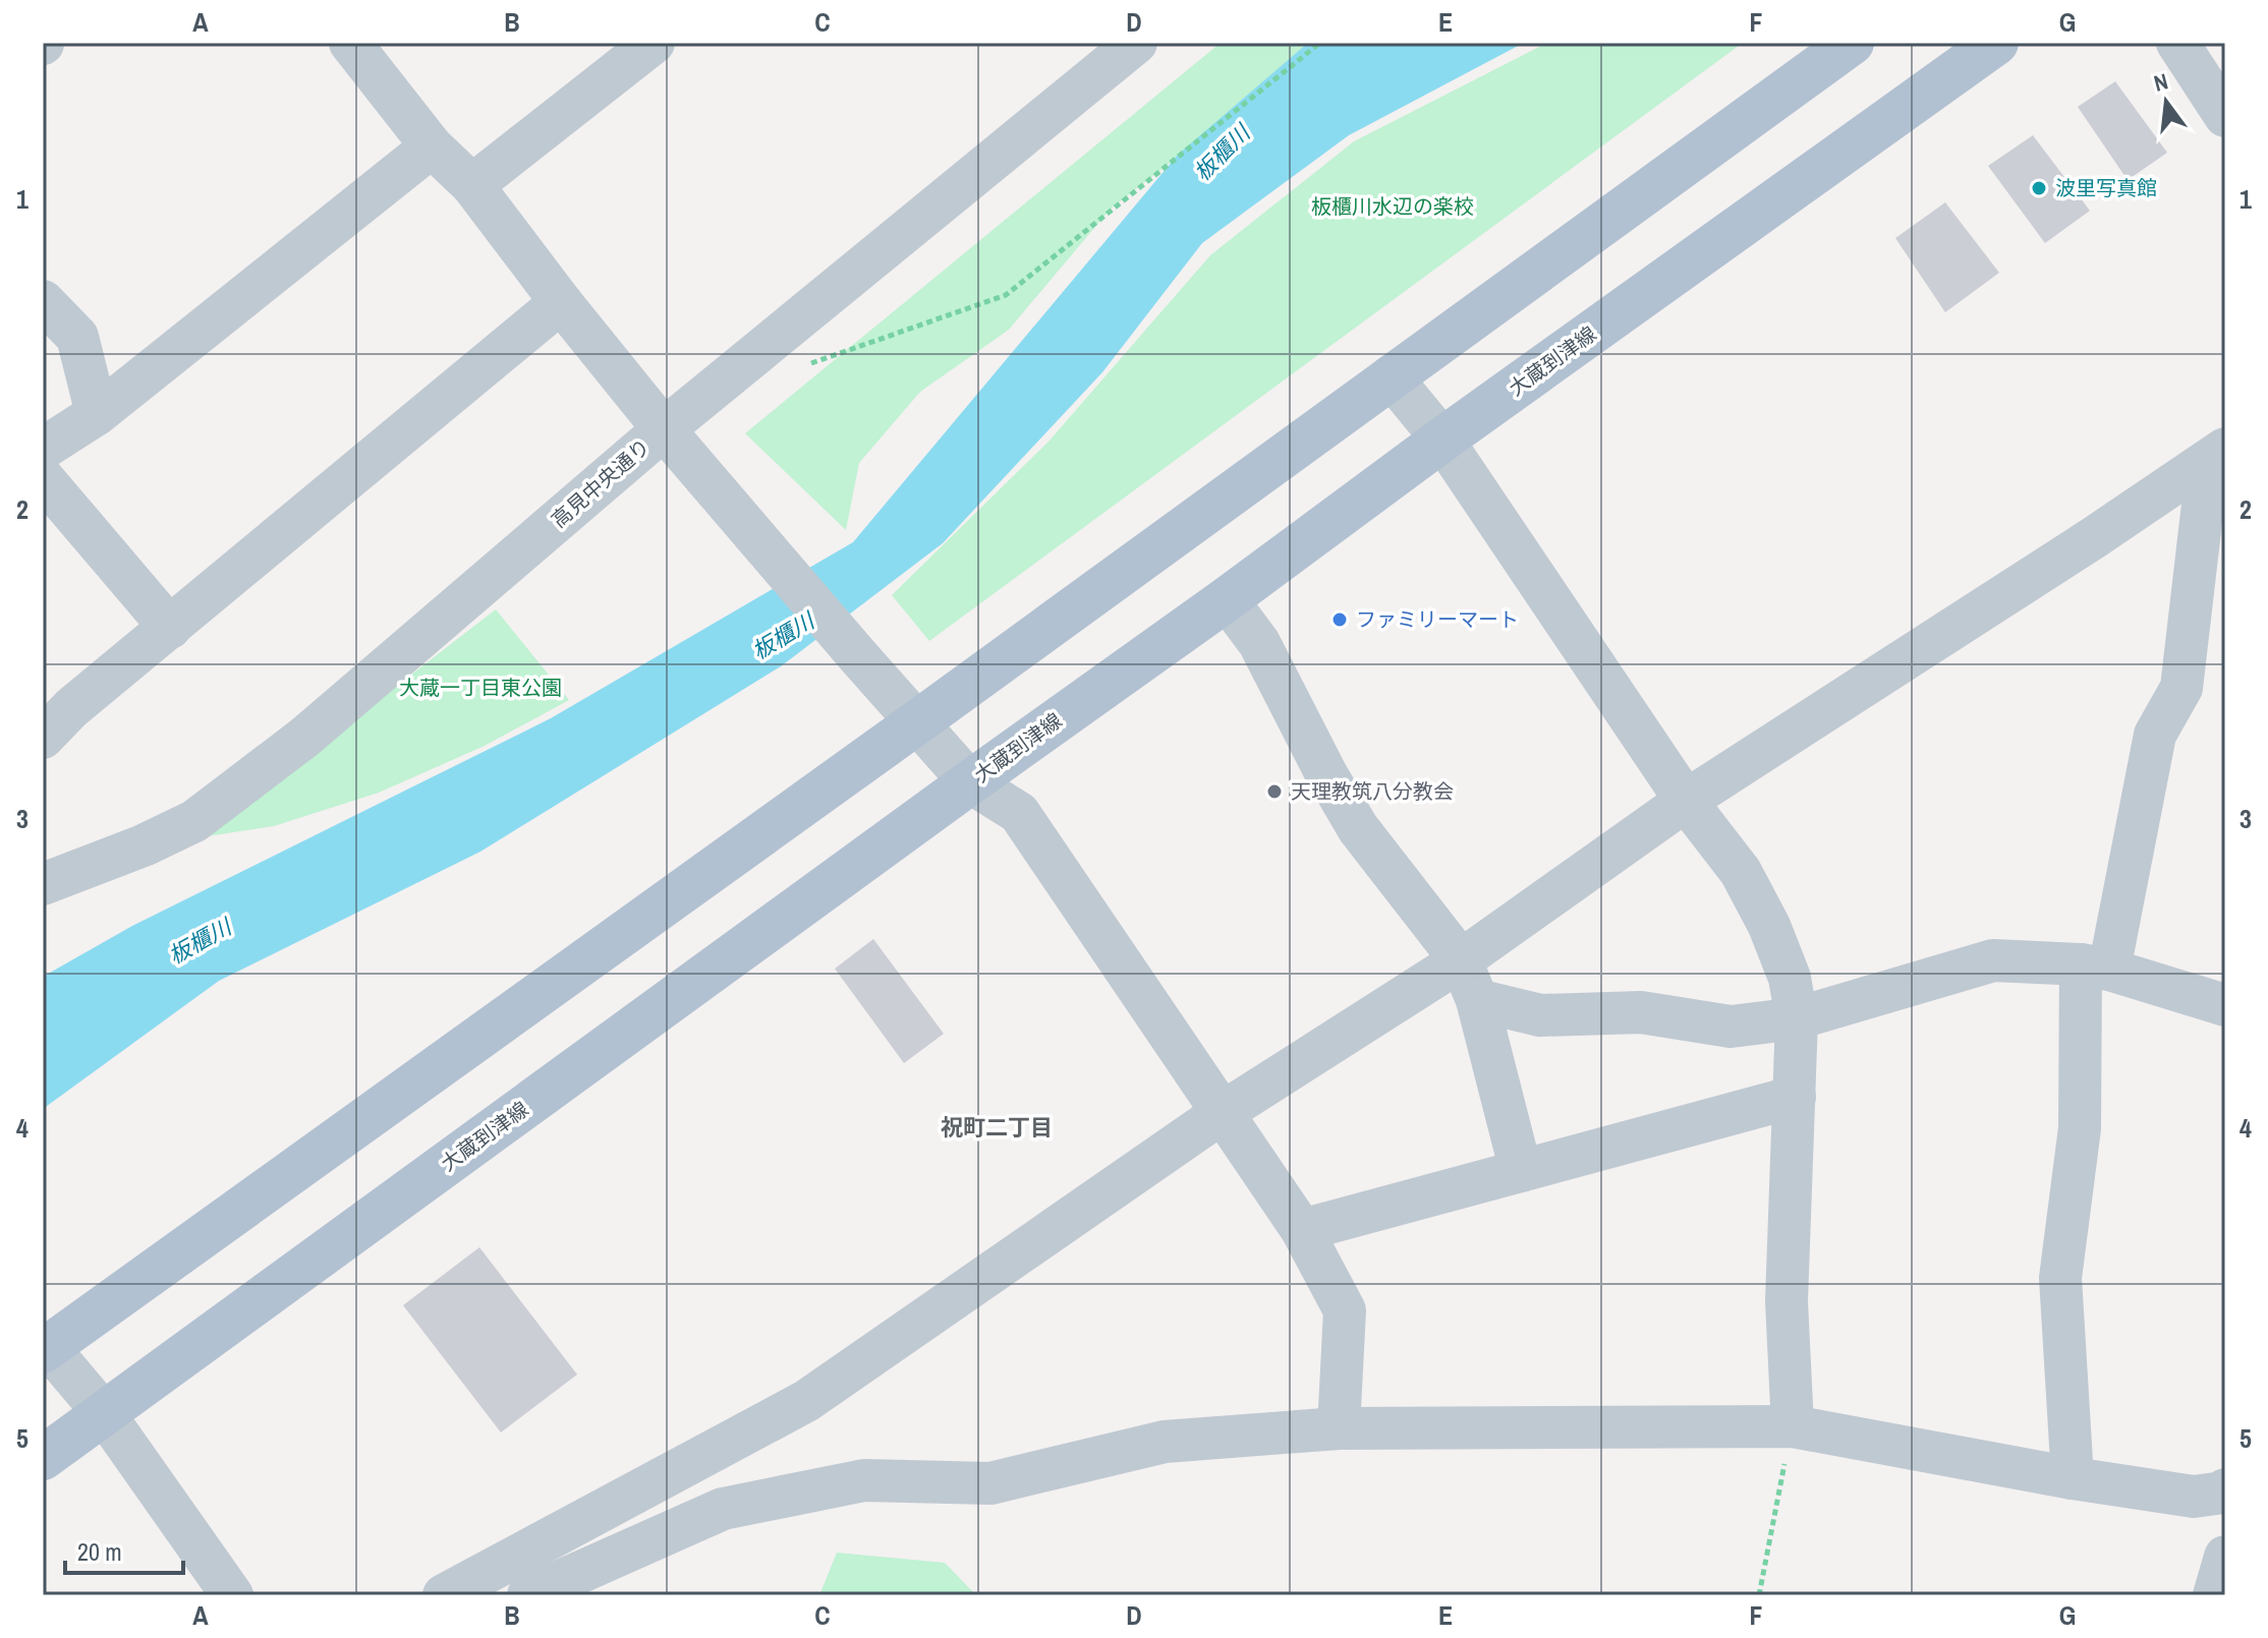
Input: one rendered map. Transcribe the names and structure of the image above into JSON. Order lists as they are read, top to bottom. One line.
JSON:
{"streets":{"main road":["大蔵到津線"],"street":["高見中央通り"]},"districts":["祝町二丁目"],"water":["板櫃川"],"parks":["板櫃川水辺の楽校","大蔵一丁目東公園"],"places":["波里写真館","ファミリーマート","天理教筑八分教会"],"scale_bar":"20 m","north":"top","grid":{"columns":["A","B","C","D","E","F","G"],"rows":["1","2","3","4","5"]}}
